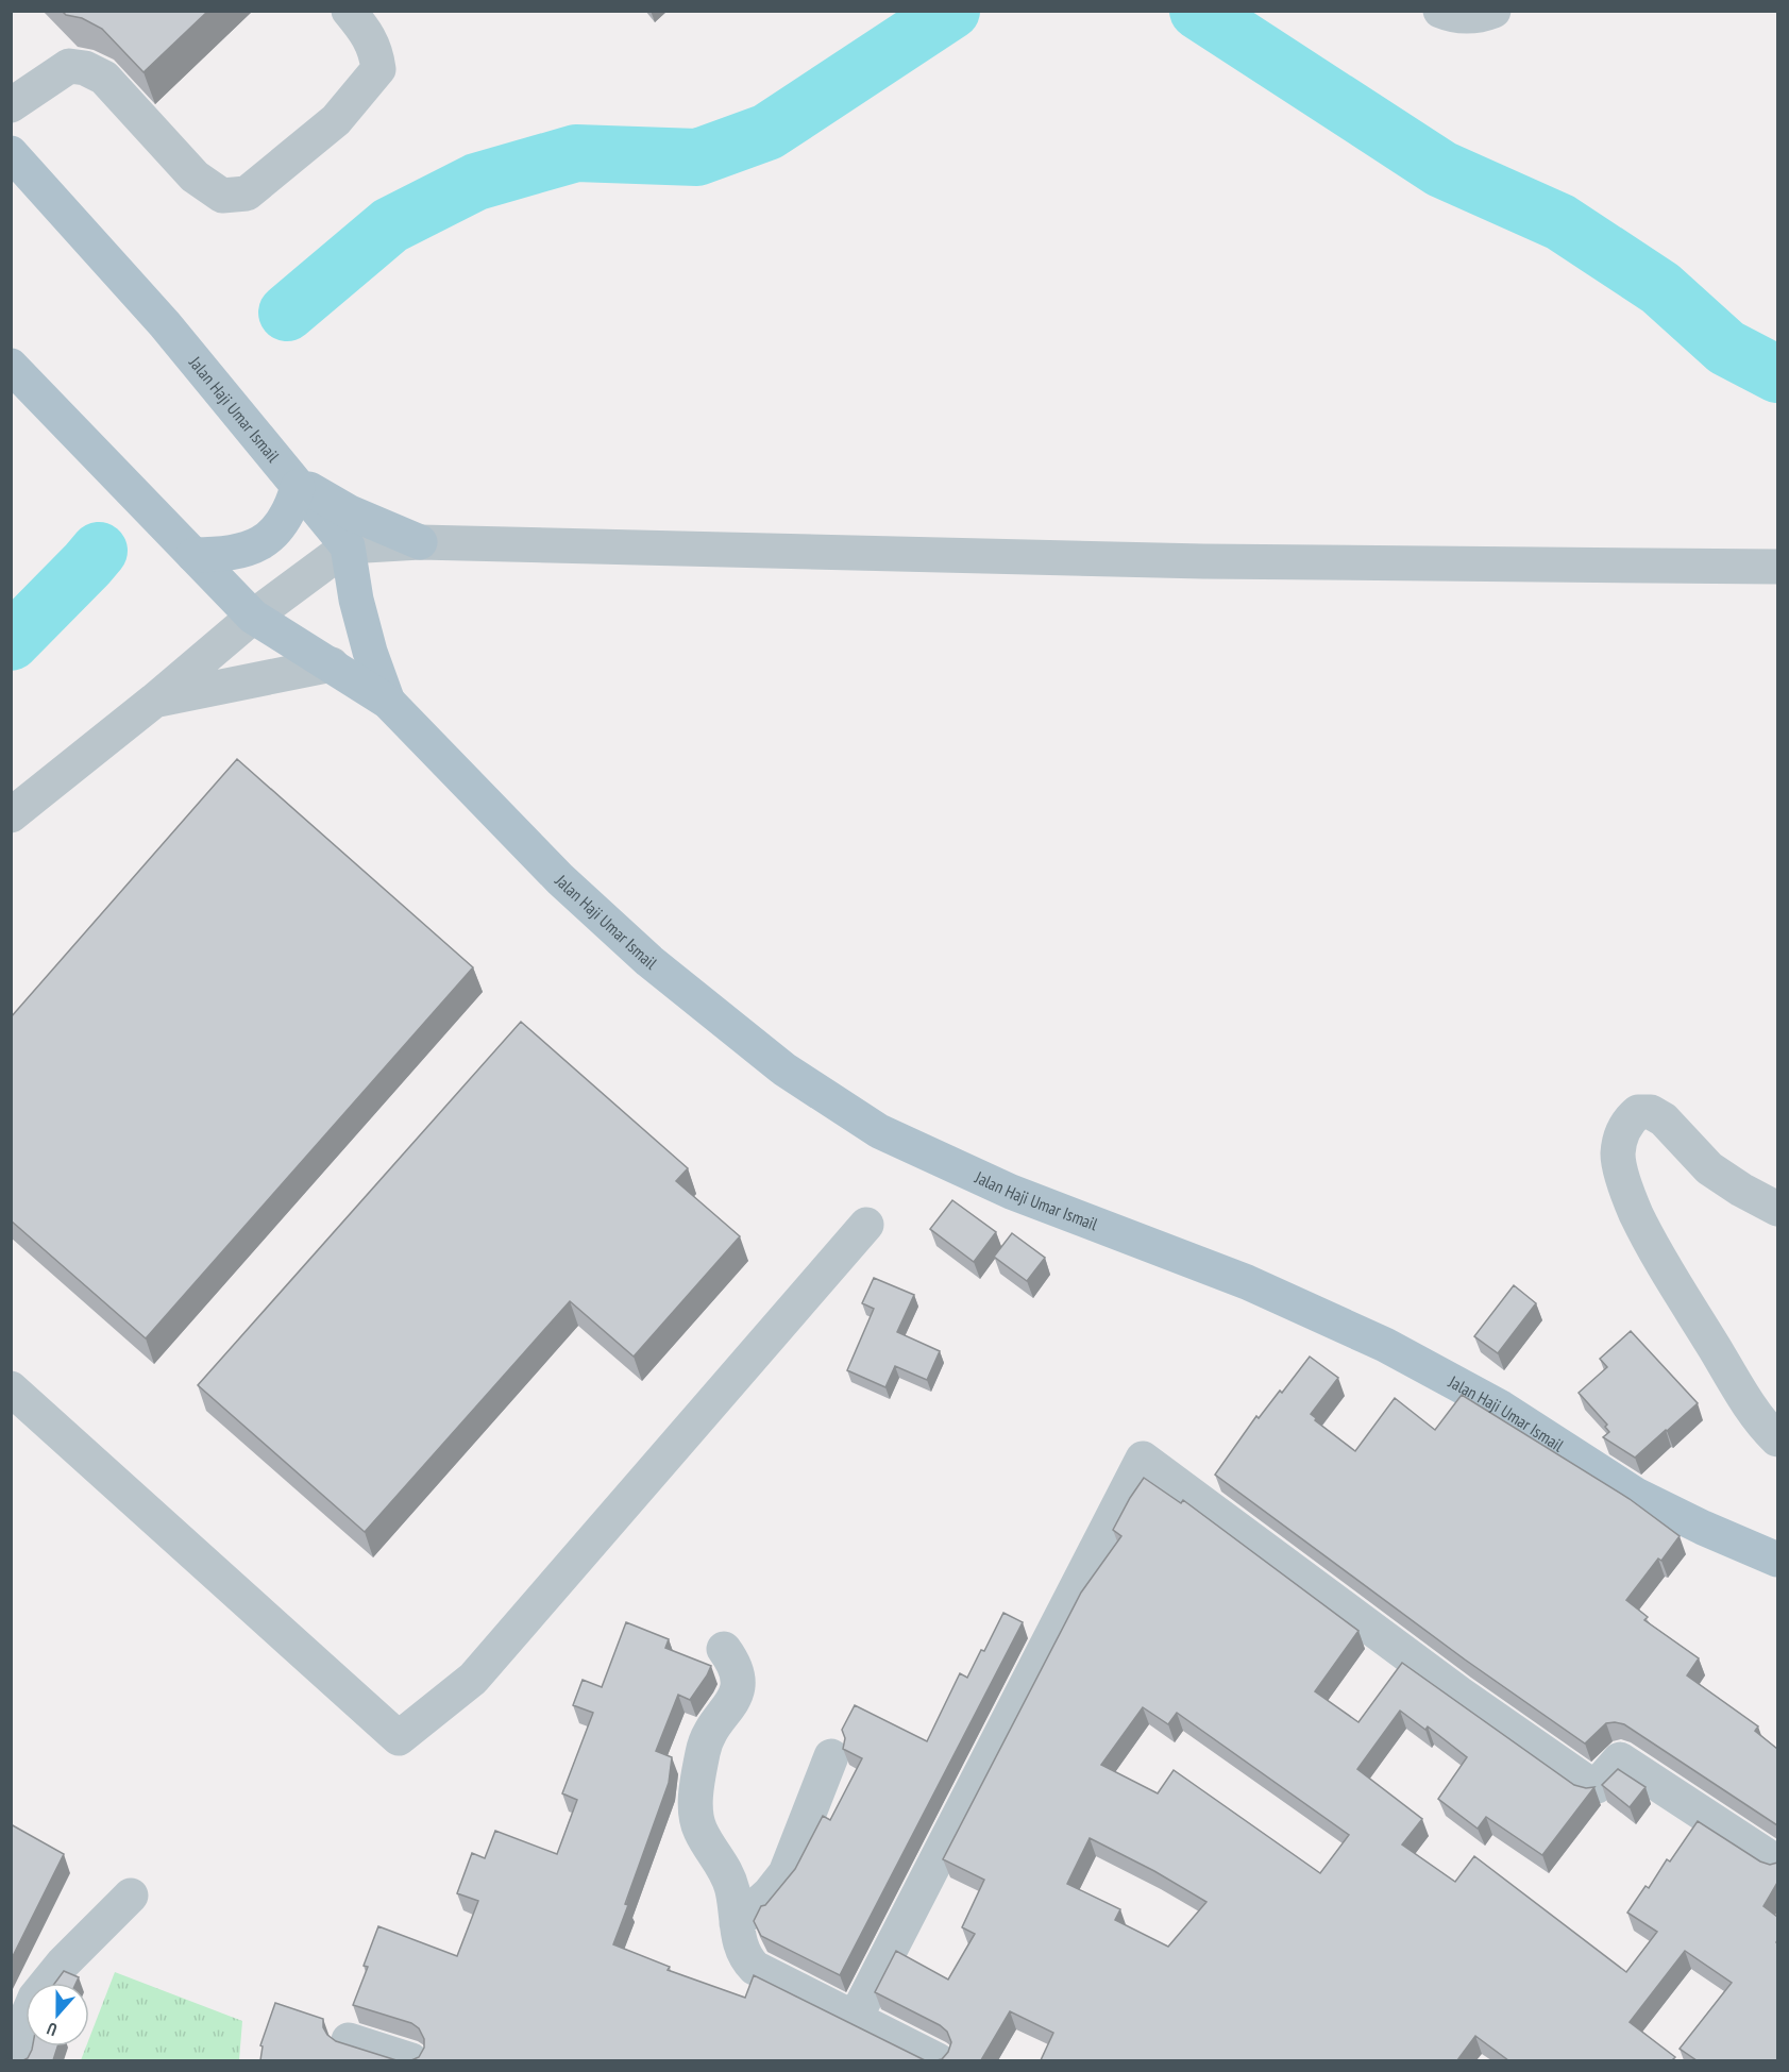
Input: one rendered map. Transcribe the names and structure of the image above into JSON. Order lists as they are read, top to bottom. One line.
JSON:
{"streets":{"main road":["Jalan Haji Umar Ismail"]},"north":"bottom"}
